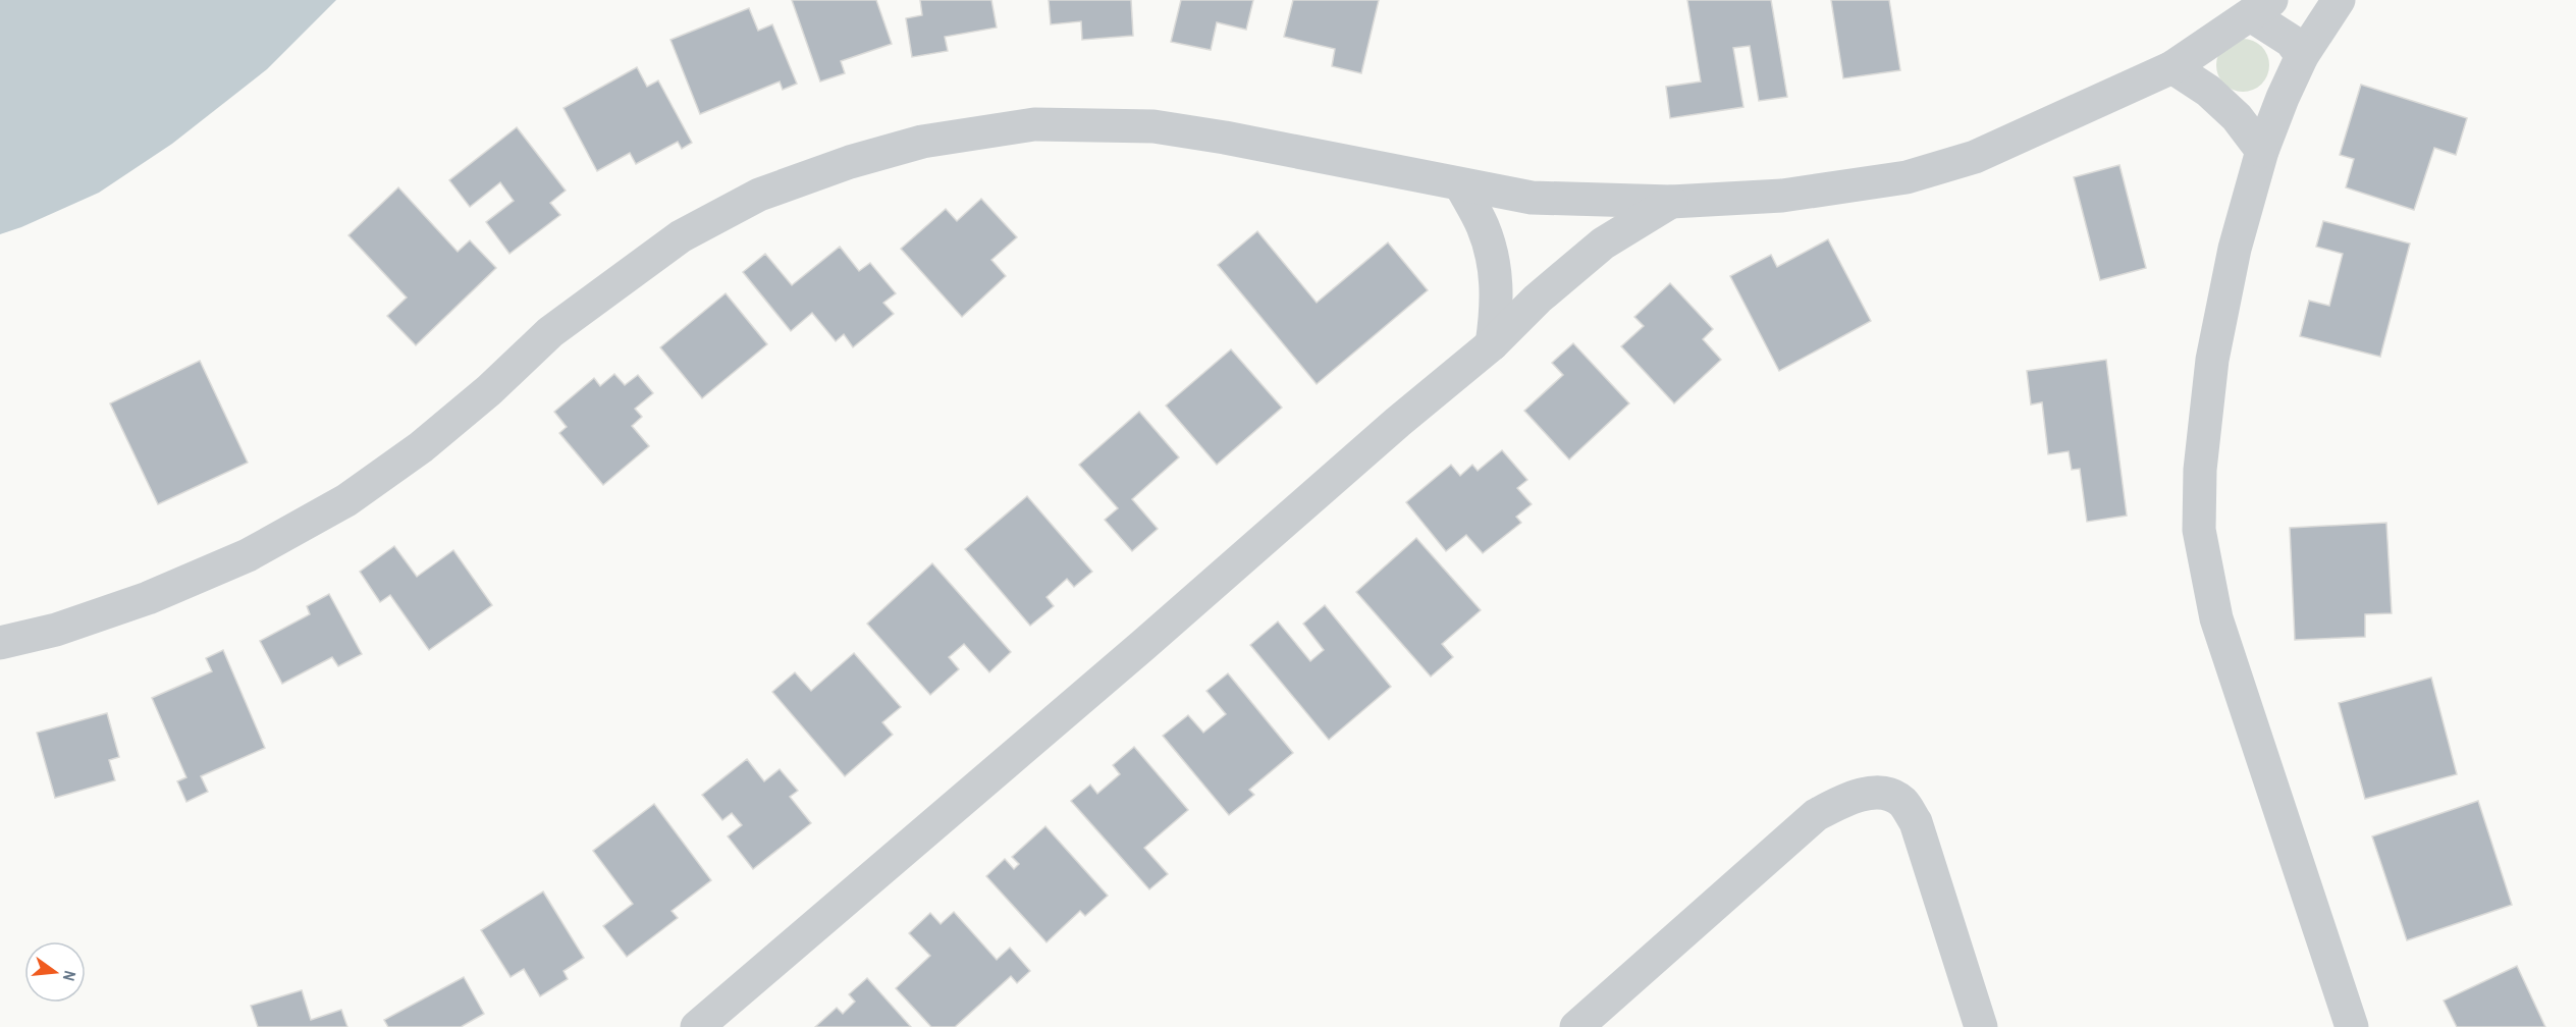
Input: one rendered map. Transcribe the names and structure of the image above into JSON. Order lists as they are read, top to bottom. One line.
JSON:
{"north":"right"}
